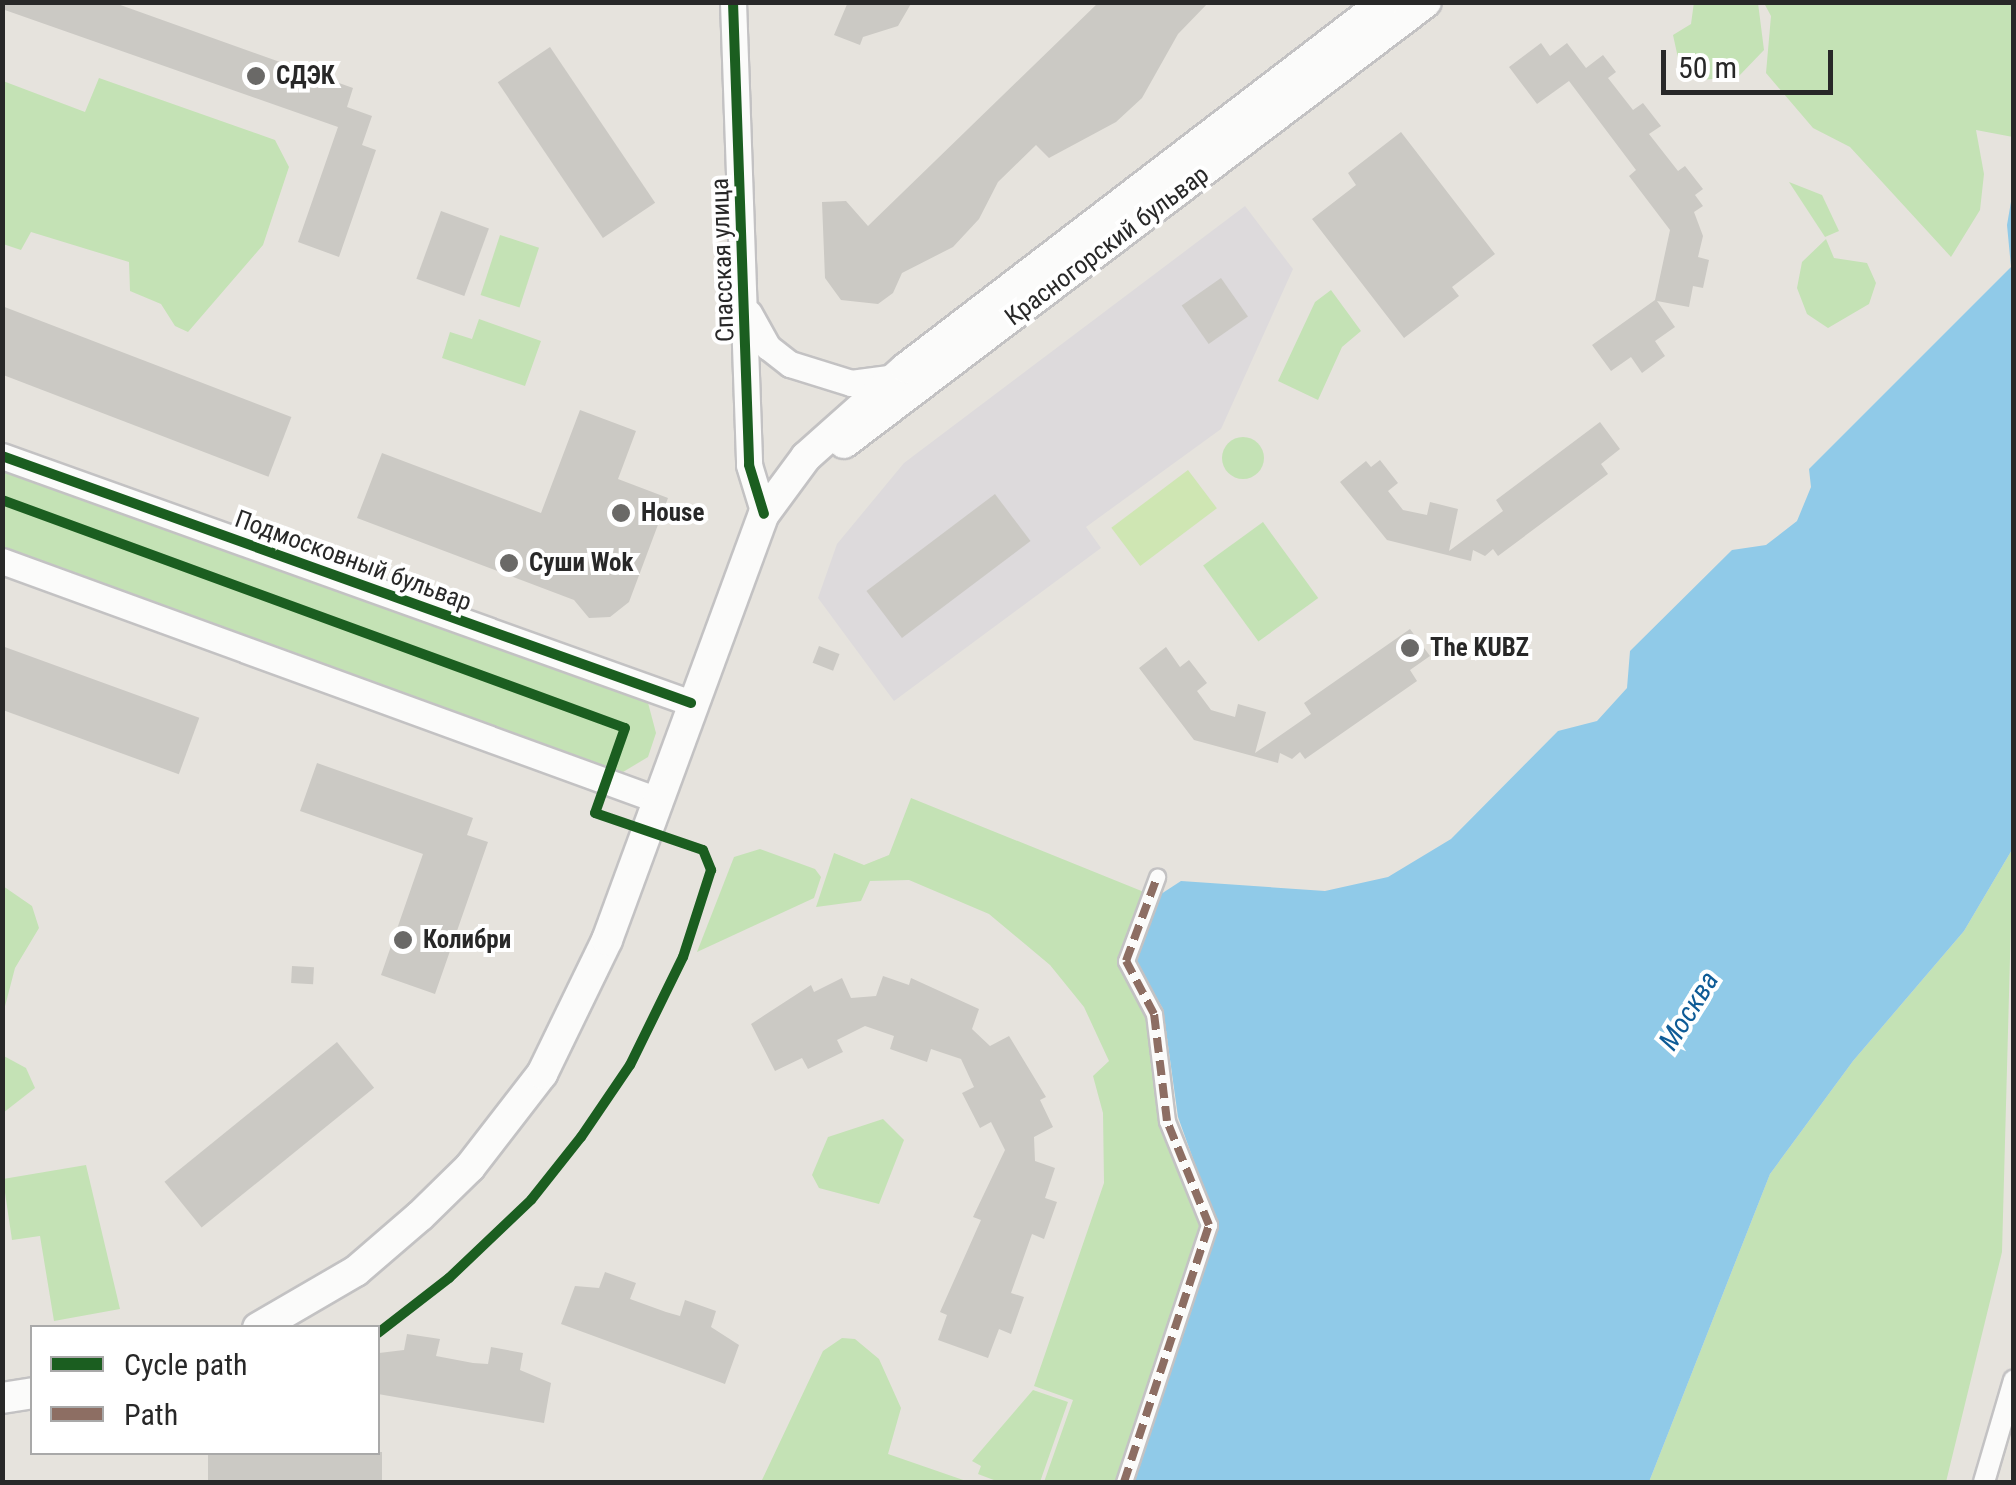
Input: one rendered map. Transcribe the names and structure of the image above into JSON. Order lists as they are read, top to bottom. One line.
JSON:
{"streets":{"main road":["Красногорский бульвар"],"street":["Спасская улица","Подмосковный бульвар"]},"crossings":[["Красногорский бульвар","Спасская улица"],["Красногорский бульвар","Подмосковный бульвар"]],"water":["Москва"],"places":["СДЭК","House","Суши Wok","The KUBZ","Колибри"],"legend":["Cycle path","Path"],"scale_bar":"50 m"}
